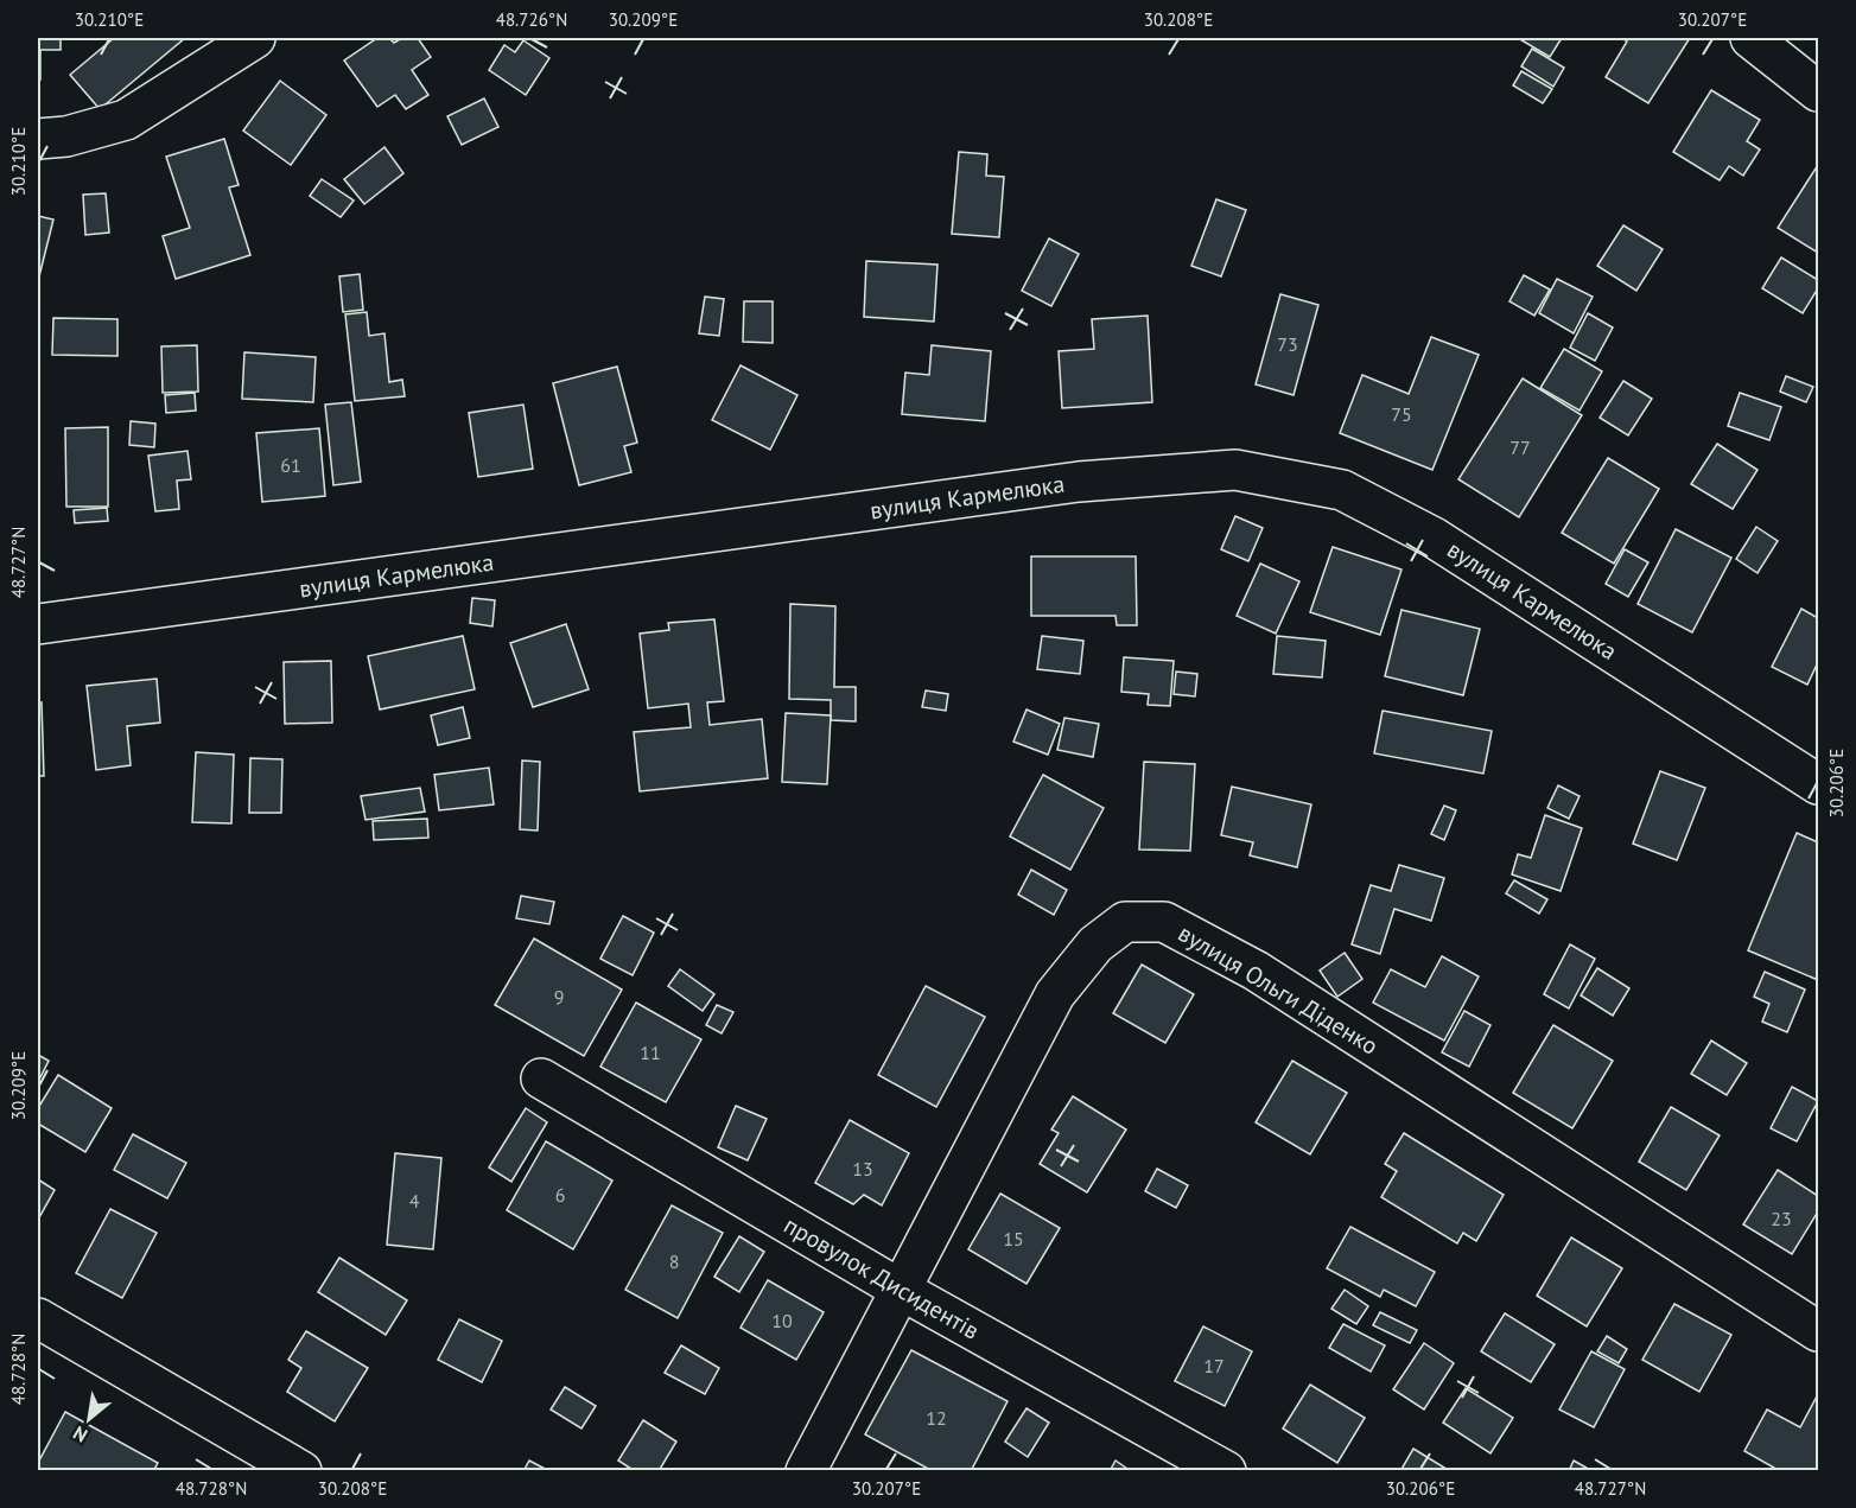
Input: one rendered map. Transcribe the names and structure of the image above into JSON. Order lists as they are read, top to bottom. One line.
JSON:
{"streets":{"street":["вулиця Кармелюка","вулиця Ольги Діденко","провулок Дисидентів"]},"crossings":[["вулиця Ольги Діденко","провулок Дисидентів"]],"house_numbers":["73","75","77","61","9","11","13","6","4","23","15","8","10","17","12"],"north":"bottom left","coordinates":["30.210°E","48.726°N","30.209°E","30.208°E","30.207°E","48.727°N","30.206°E","48.728°N"]}
